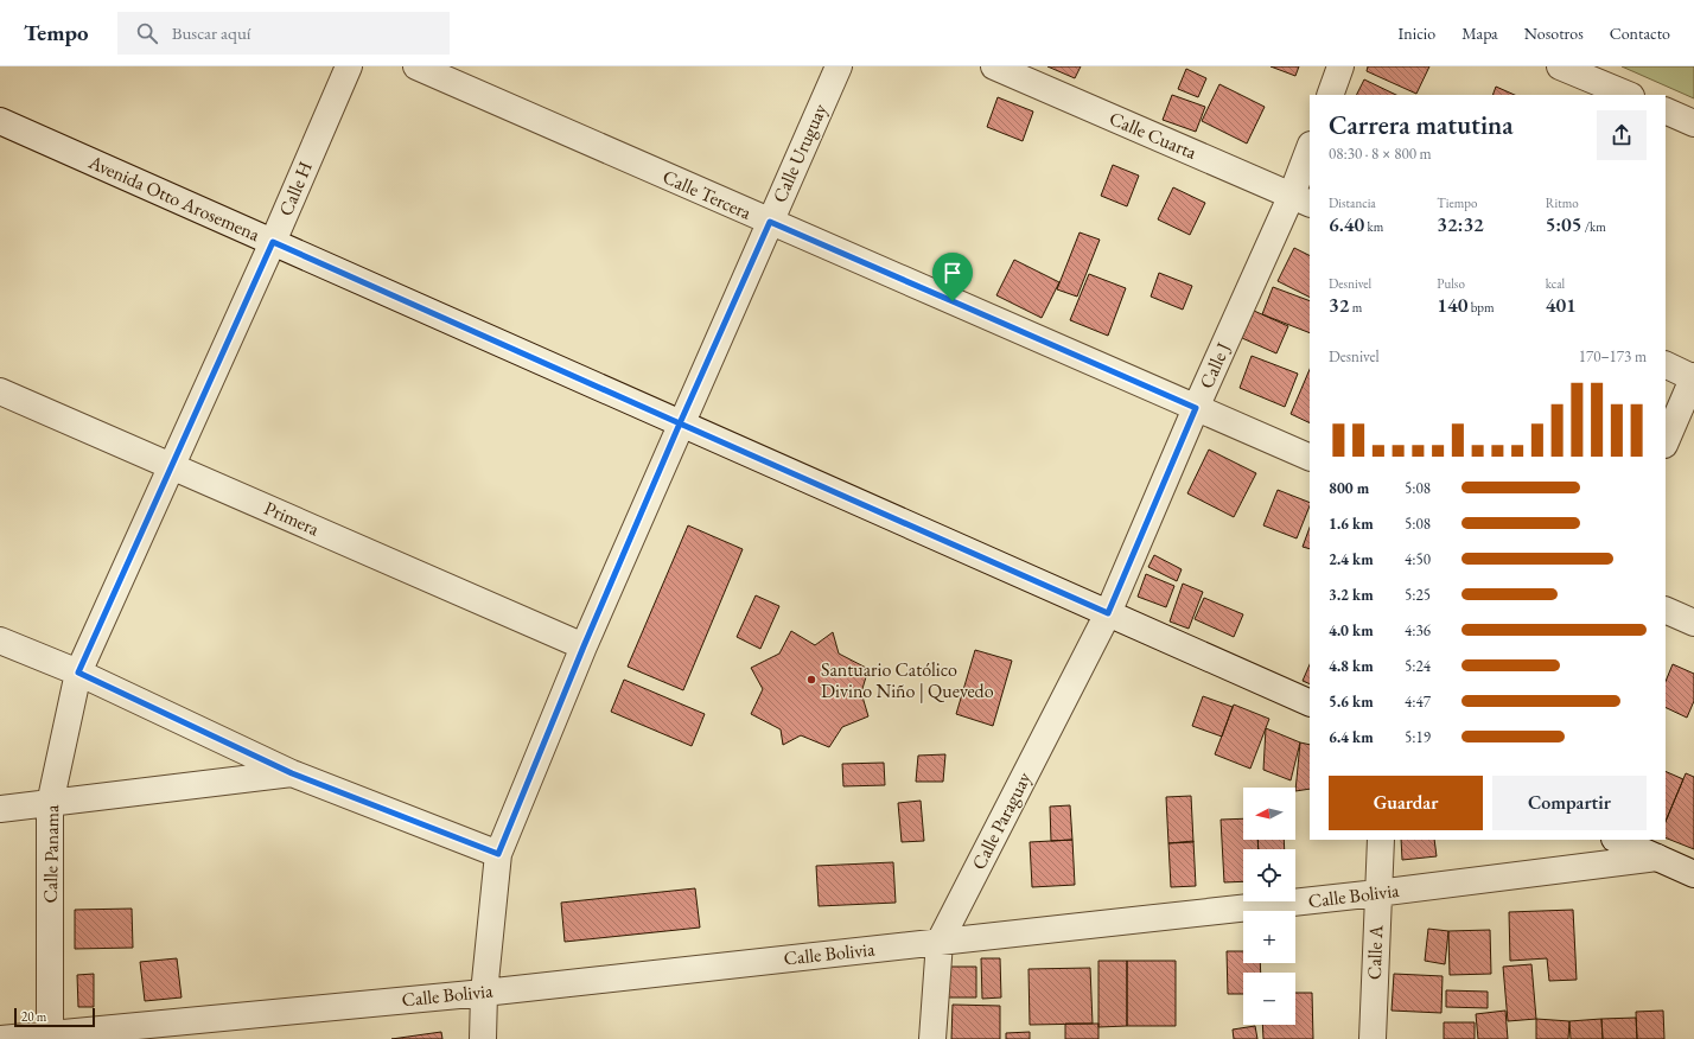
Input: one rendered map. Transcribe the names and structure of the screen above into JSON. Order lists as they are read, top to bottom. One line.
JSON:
{"streets":{"street":["Calle Cuarta","Calle Uruguay","Calle H","Calle Tercera","Avenida Otto Arosemena","Calle J","Primera","Calle Paraguay","Calle Panama","Calle Bolivia","Calle A"]},"crossings":[["Calle Cuarta","Calle J"],["Calle Uruguay","Calle Tercera"],["Calle Uruguay","Avenida Otto Arosemena"],["Calle Uruguay","Primera"],["Calle Uruguay","Calle Bolivia"],["Calle H","Avenida Otto Arosemena"],["Calle H","Primera"],["Calle H","Calle Panama"],["Calle Tercera","Calle J"],["Avenida Otto Arosemena","Calle J"],["Avenida Otto Arosemena","Calle Paraguay"],["Calle J","Calle Paraguay"],["Calle Paraguay","Calle Bolivia"],["Calle Panama","Calle Bolivia"],["Calle Bolivia","Calle A"]],"places":["Santuario Católico Divino Niño | Quevedo"],"scale_bar":"20 m","north":"left","page":{"header":"Tempo","search":"Buscar aquí","nav":["Inicio","Mapa","Nosotros","Contacto"],"heading":["Carrera matutina","08:30 · 8 × 800 m"],"stats":[["Distancia","6.40 km"],["Tiempo","32:32"],["Ritmo","5:05 /km"],["Desnivel","32 m"],["Pulso","140 bpm"],["kcal","401"]],"chart":["Desnivel","170–173 m"],"list":[{"name":"800 m","note":"5:08"},{"name":"1.6 km","note":"5:08"},{"name":"2.4 km","note":"4:50"},{"name":"3.2 km","note":"5:25"},{"name":"4.0 km","note":"4:36"},{"name":"4.8 km","note":"5:24"},{"name":"5.6 km","note":"4:47"},{"name":"6.4 km","note":"5:19"}],"buttons":["Guardar","Compartir"],"map_buttons":["+","−"],"scale":"20 m"}}
